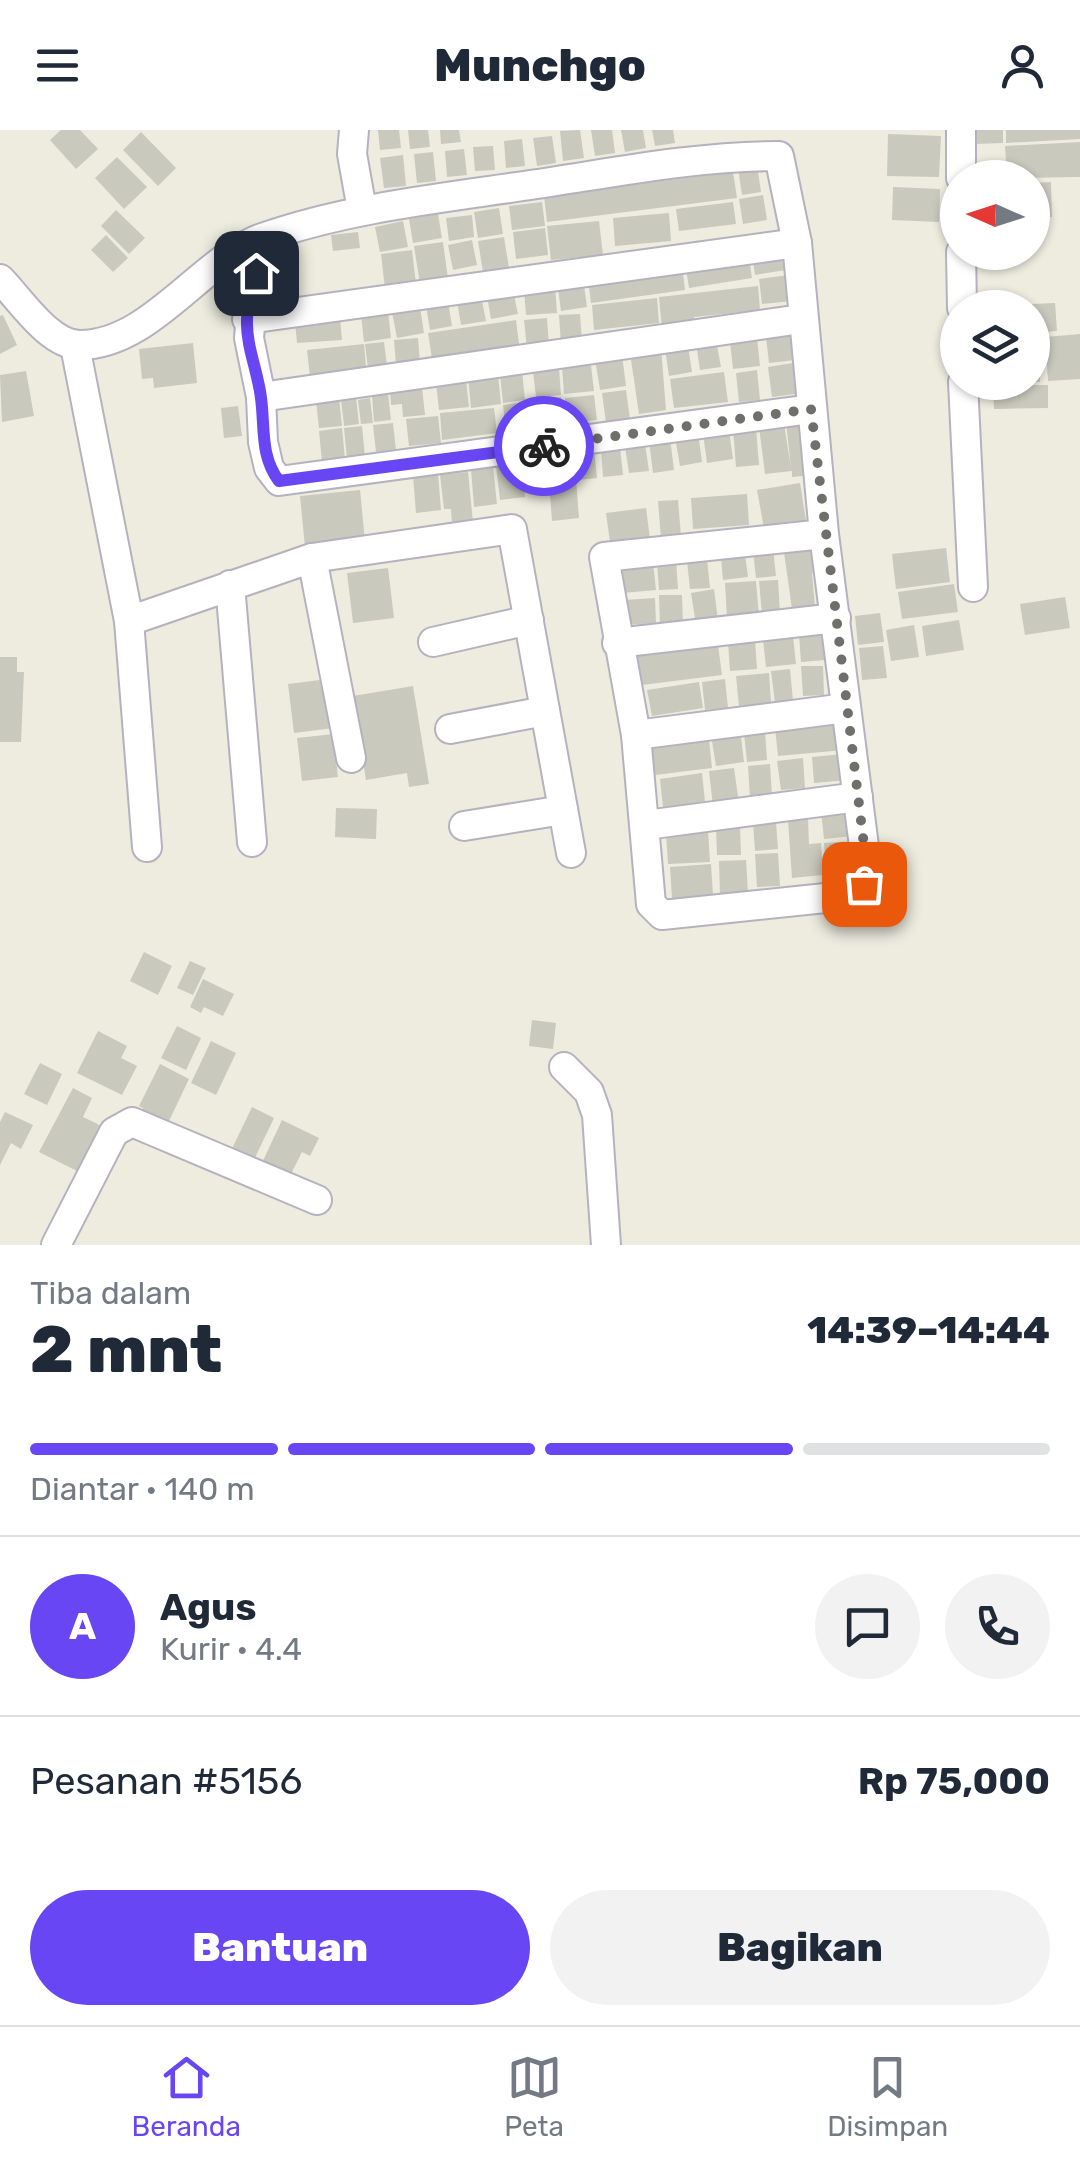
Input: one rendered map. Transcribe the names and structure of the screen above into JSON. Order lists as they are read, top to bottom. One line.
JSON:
{"north":"left","page":{"header":"Munchgo","heading":["2 mnt","Tiba dalam","14:39–14:44"],"panel":["Agus","Kurir · 4.4","Pesanan #5156","Rp 75,000"],"bar":"Diantar · 140 m","round":"A","buttons":["Bantuan","Bagikan"],"tabs":["Beranda","Peta","Disimpan"]}}
